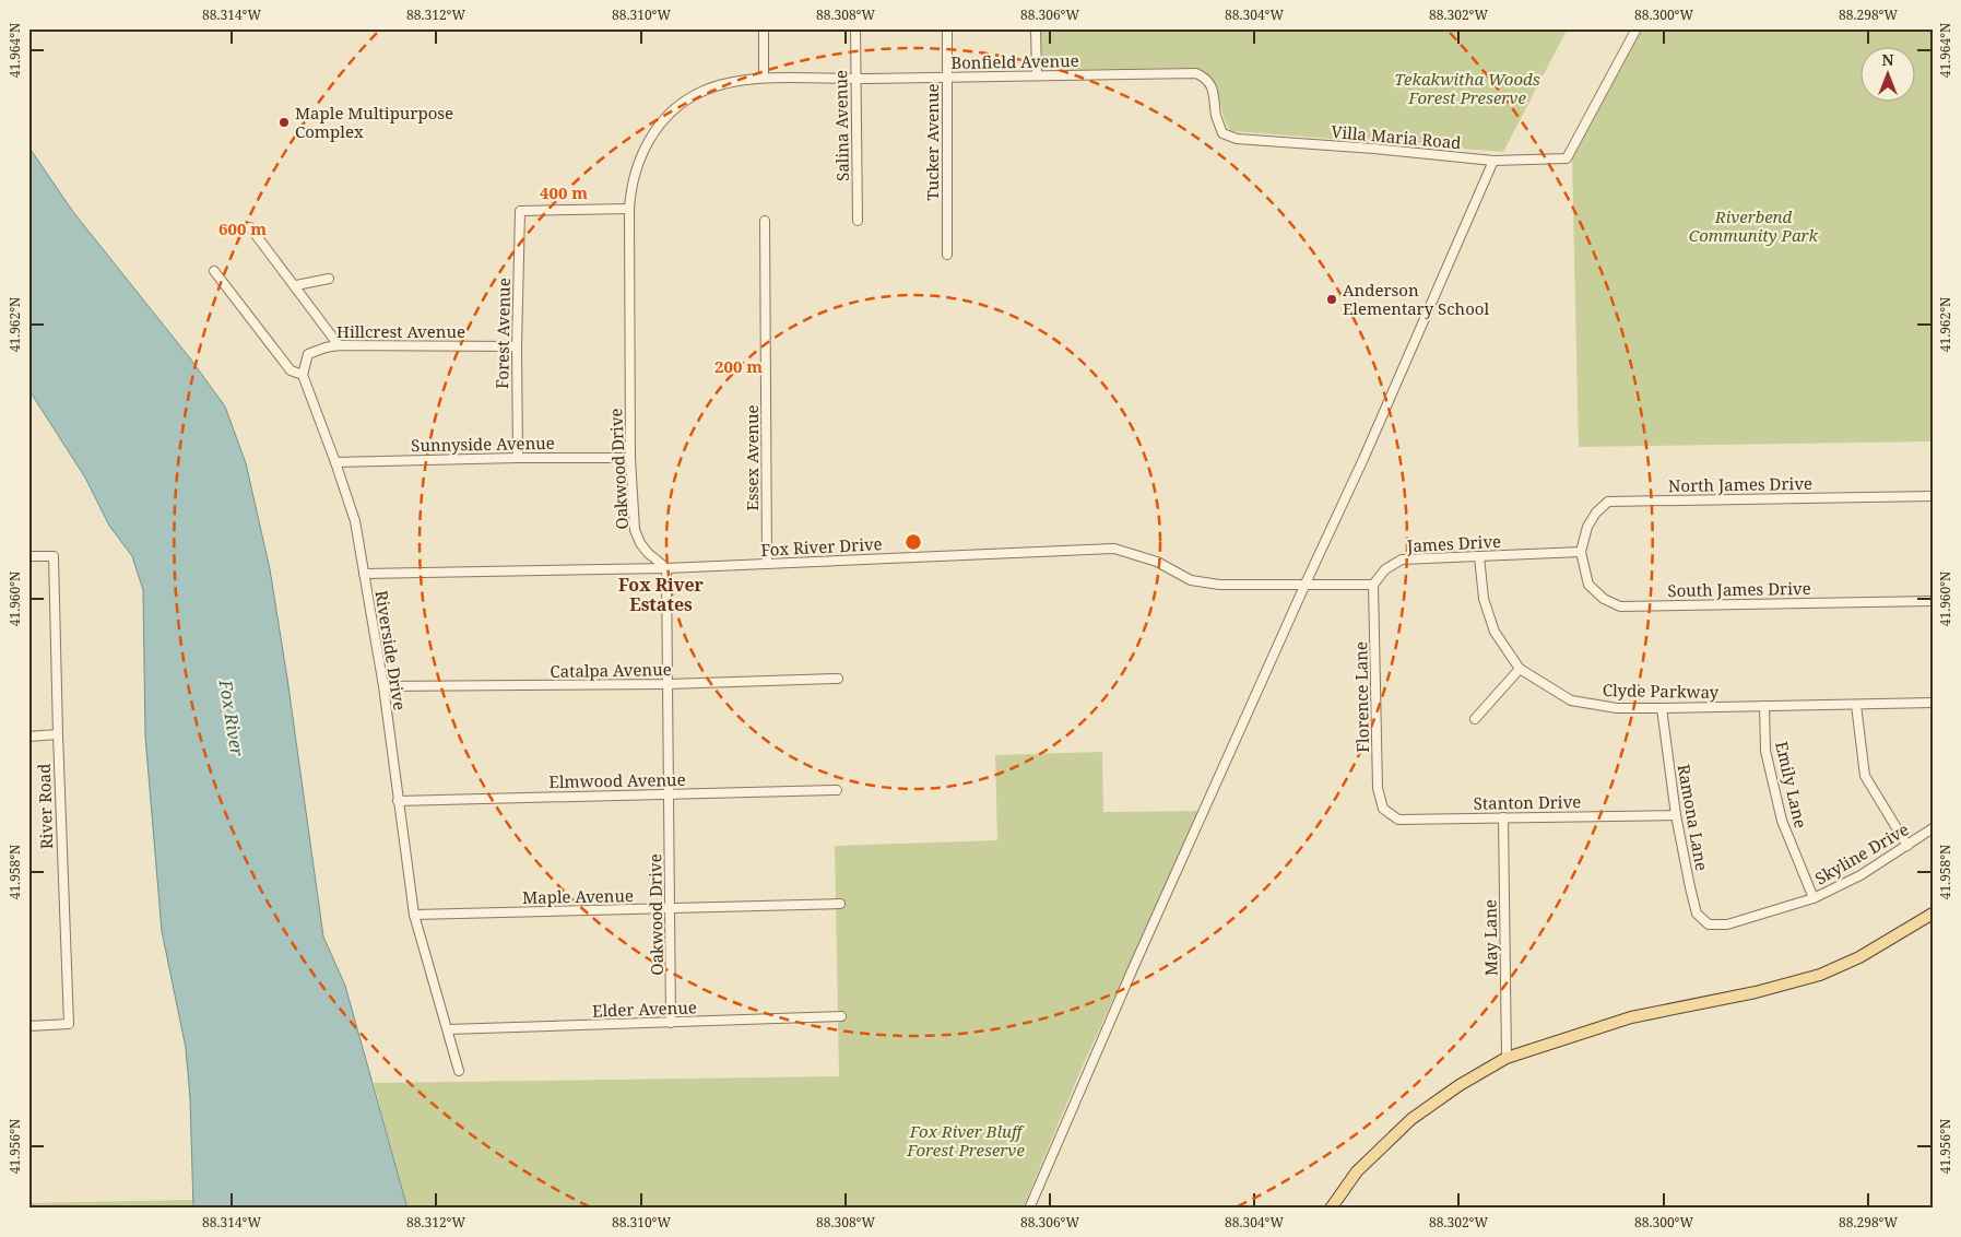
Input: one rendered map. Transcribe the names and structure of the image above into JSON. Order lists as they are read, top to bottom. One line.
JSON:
{"streets":{"street":["Bonfield Avenue","Salina Avenue","Villa Maria Road","Tucker Avenue","Hillcrest Avenue","Forest Avenue","Sunnyside Avenue","Essex Avenue","Oakwood Drive","North James Drive","James Drive","Fox River Drive","South James Drive","Riverside Drive","Catalpa Avenue","Clyde Parkway","Florence Lane","Elmwood Avenue","Emily Lane","Stanton Drive","River Road","Ramona Lane","Skyline Drive","Maple Avenue","May Lane","Elder Avenue"]},"crossings":[["Bonfield Avenue","Salina Avenue"],["Bonfield Avenue","Villa Maria Road"],["Bonfield Avenue","Tucker Avenue"],["Bonfield Avenue","Oakwood Drive"],["Hillcrest Avenue","Forest Avenue"],["Hillcrest Avenue","Riverside Drive"],["Forest Avenue","Sunnyside Avenue"],["Forest Avenue","Oakwood Drive"],["Sunnyside Avenue","Oakwood Drive"],["Sunnyside Avenue","Riverside Drive"],["Essex Avenue","Fox River Drive"],["Oakwood Drive","Fox River Drive"],["Oakwood Drive","Catalpa Avenue"],["Oakwood Drive","Elmwood Avenue"],["Oakwood Drive","Maple Avenue"],["Oakwood Drive","Elder Avenue"],["North James Drive","James Drive"],["North James Drive","South James Drive"],["James Drive","South James Drive"],["James Drive","Clyde Parkway"],["James Drive","Florence Lane"],["Fox River Drive","Riverside Drive"],["Riverside Drive","Catalpa Avenue"],["Riverside Drive","Elmwood Avenue"],["Riverside Drive","Maple Avenue"],["Riverside Drive","Elder Avenue"],["Clyde Parkway","Emily Lane"],["Clyde Parkway","Ramona Lane"],["Florence Lane","Stanton Drive"],["Emily Lane","Skyline Drive"],["Stanton Drive","Ramona Lane"],["Stanton Drive","May Lane"],["Ramona Lane","Skyline Drive"]],"districts":["Fox River Estates"],"water":["Fox River"],"parks":["Tekakwitha Woods Forest Preserve","Riverbend Community Park","Fox River Bluff Forest Preserve"],"places":["Maple Multipurpose Complex","Anderson Elementary School"],"north":"top","coordinates":["88.314°W","88.312°W","88.310°W","88.308°W","88.306°W","88.304°W","88.302°W","88.300°W","88.298°W","41.964°N","41.962°N","41.960°N","41.958°N","41.956°N"],"rings":["400 m","600 m","200 m"]}
